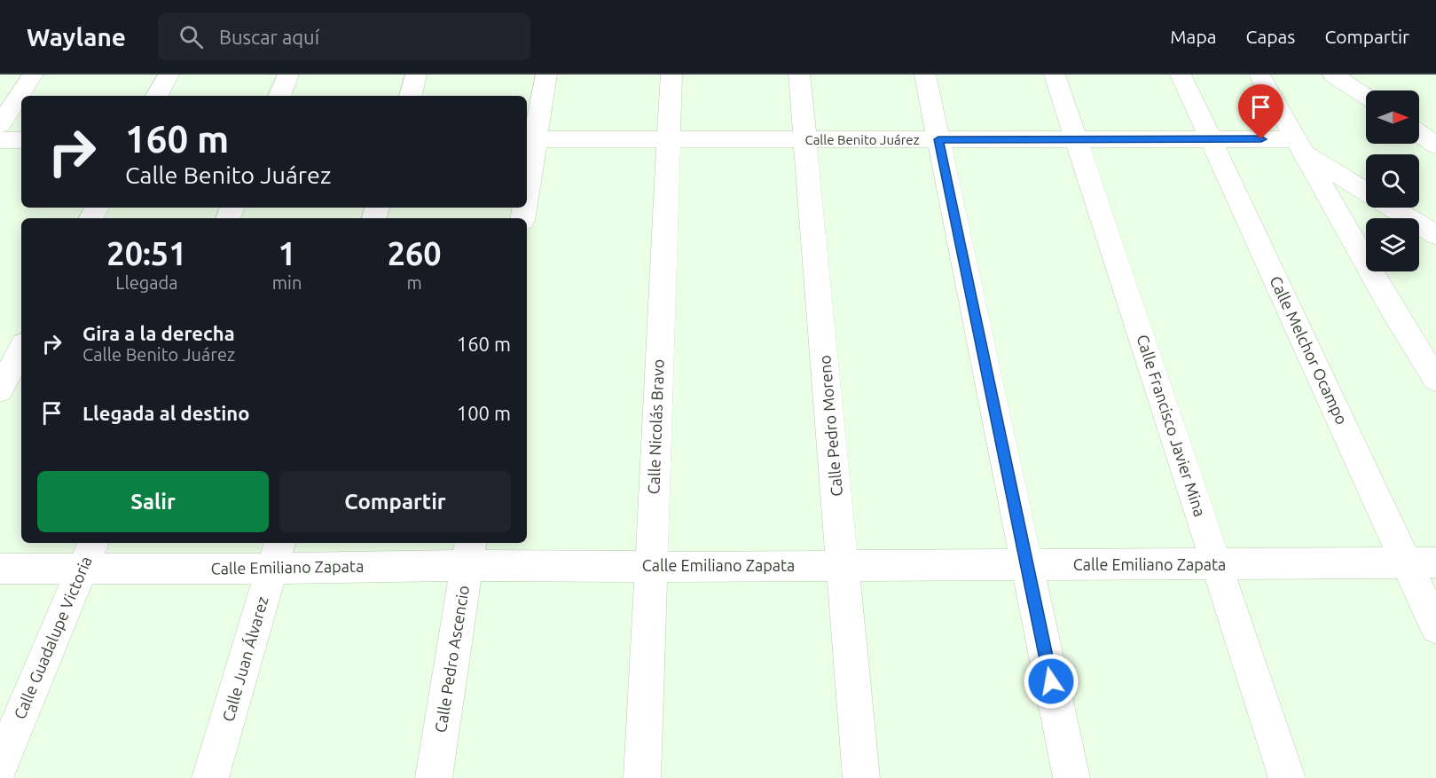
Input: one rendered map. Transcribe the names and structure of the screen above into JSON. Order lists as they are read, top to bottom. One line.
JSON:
{"streets":{"street":["Calle Benito Juárez","Calle Melchor Ocampo","Calle Pedro Moreno","Calle Francisco Javier Mina","Calle Nicolás Bravo","Calle Emiliano Zapata","Calle Guadalupe Victoria","Calle Juan Álvarez","Calle Pedro Ascencio"]},"crossings":[["Calle Benito Juárez","Calle Melchor Ocampo"],["Calle Benito Juárez","Calle Pedro Moreno"],["Calle Benito Juárez","Calle Francisco Javier Mina"],["Calle Benito Juárez","Calle Nicolás Bravo"],["Calle Melchor Ocampo","Calle Emiliano Zapata"],["Calle Pedro Moreno","Calle Emiliano Zapata"],["Calle Francisco Javier Mina","Calle Emiliano Zapata"],["Calle Nicolás Bravo","Calle Emiliano Zapata"],["Calle Emiliano Zapata","Calle Guadalupe Victoria"],["Calle Emiliano Zapata","Calle Juan Álvarez"],["Calle Emiliano Zapata","Calle Pedro Ascencio"]],"north":"right","page":{"header":"Waylane","search":"Buscar aquí","nav":["Mapa","Capas","Compartir"],"turn":["160 m","Calle Benito Juárez"],"eta":["20:51","Llegada","1","min","260","m"],"list":[{"name":"Gira a la derecha","note":"Calle Benito Juárez","value":"160 m"},{"name":"Llegada al destino","value":"100 m"}],"buttons":["Salir","Compartir"]}}
